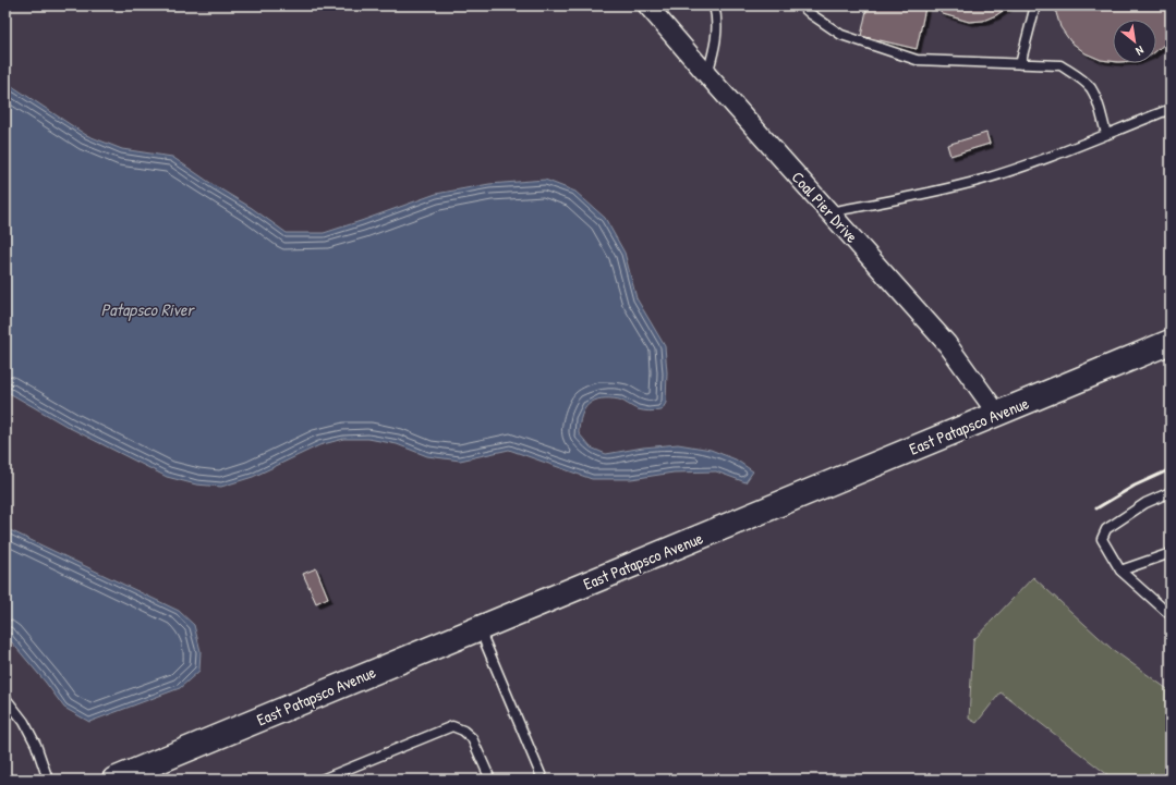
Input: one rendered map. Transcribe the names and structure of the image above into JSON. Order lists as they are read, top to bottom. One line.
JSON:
{"streets":{"street":["Coal Pier Drive","East Patapsco Avenue"]},"crossings":[["Coal Pier Drive","East Patapsco Avenue"]],"water":["Patapsco River"],"north":"bottom right"}
